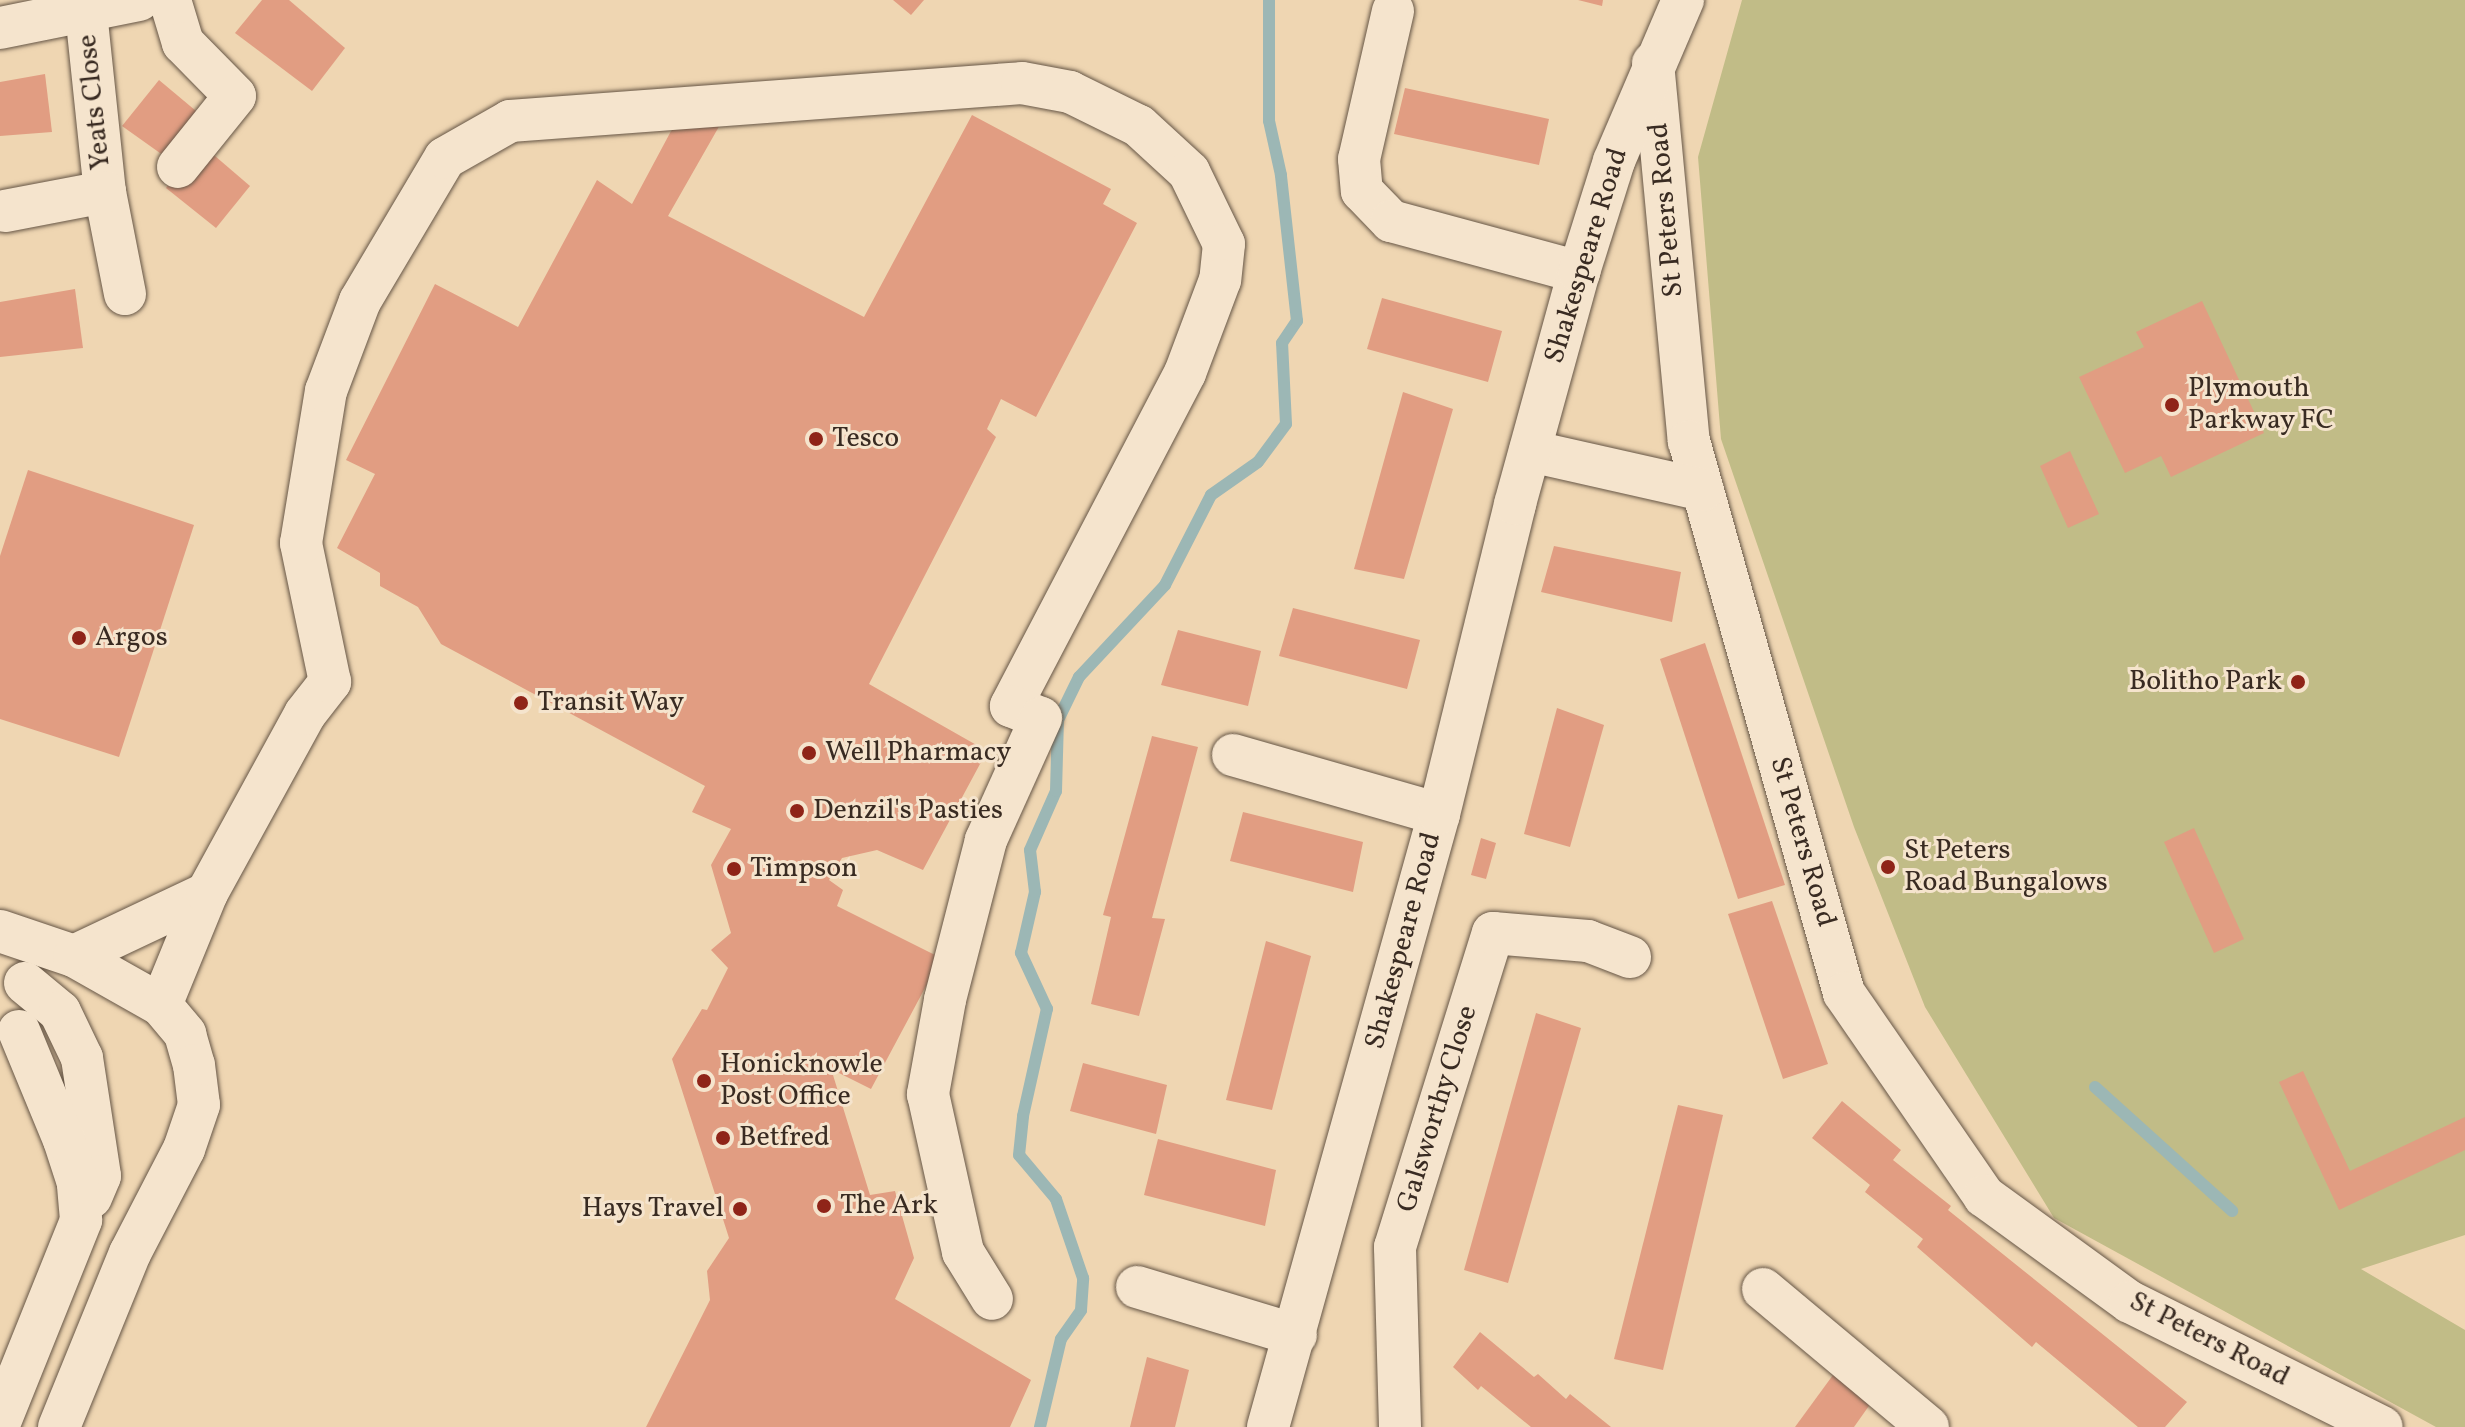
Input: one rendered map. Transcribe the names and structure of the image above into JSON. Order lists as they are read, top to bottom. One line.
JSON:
{"streets":{"street":["Yeats Close","St Peters Road","Shakespeare Road","Galsworthy Close"]},"crossings":[["St Peters Road","Shakespeare Road"]],"places":["Plymouth Parkway FC","Tesco","Argos","Bolitho Park","Transit Way","Well Pharmacy","Denzil's Pasties","St Peters Road Bungalows","Timpson","Honicknowle Post Office","Betfred","The Ark","Hays Travel"]}
